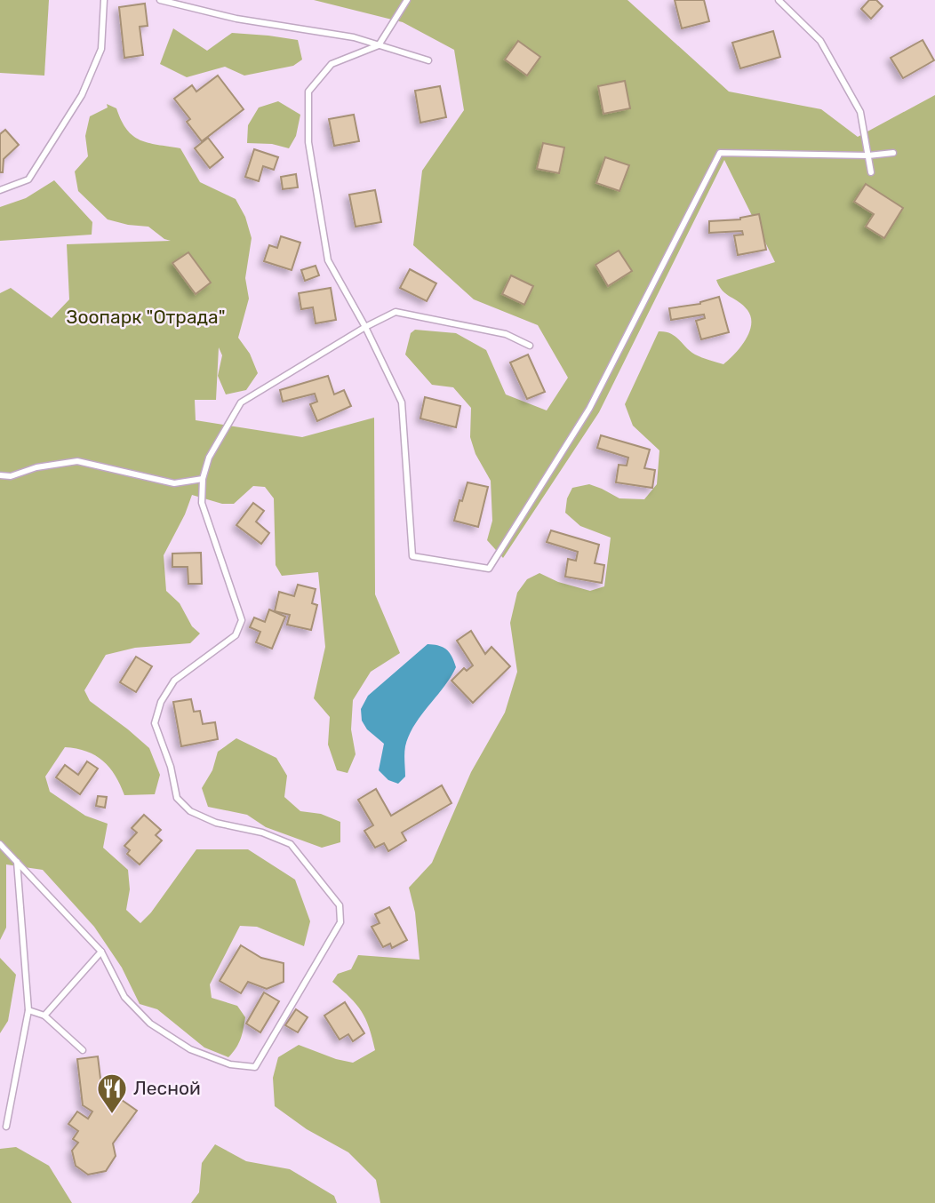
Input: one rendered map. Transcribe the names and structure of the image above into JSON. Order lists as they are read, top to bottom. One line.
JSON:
{"parks":["Зоопарк \"Отрада\""],"places":{"restaurant":["Лесной"]}}
